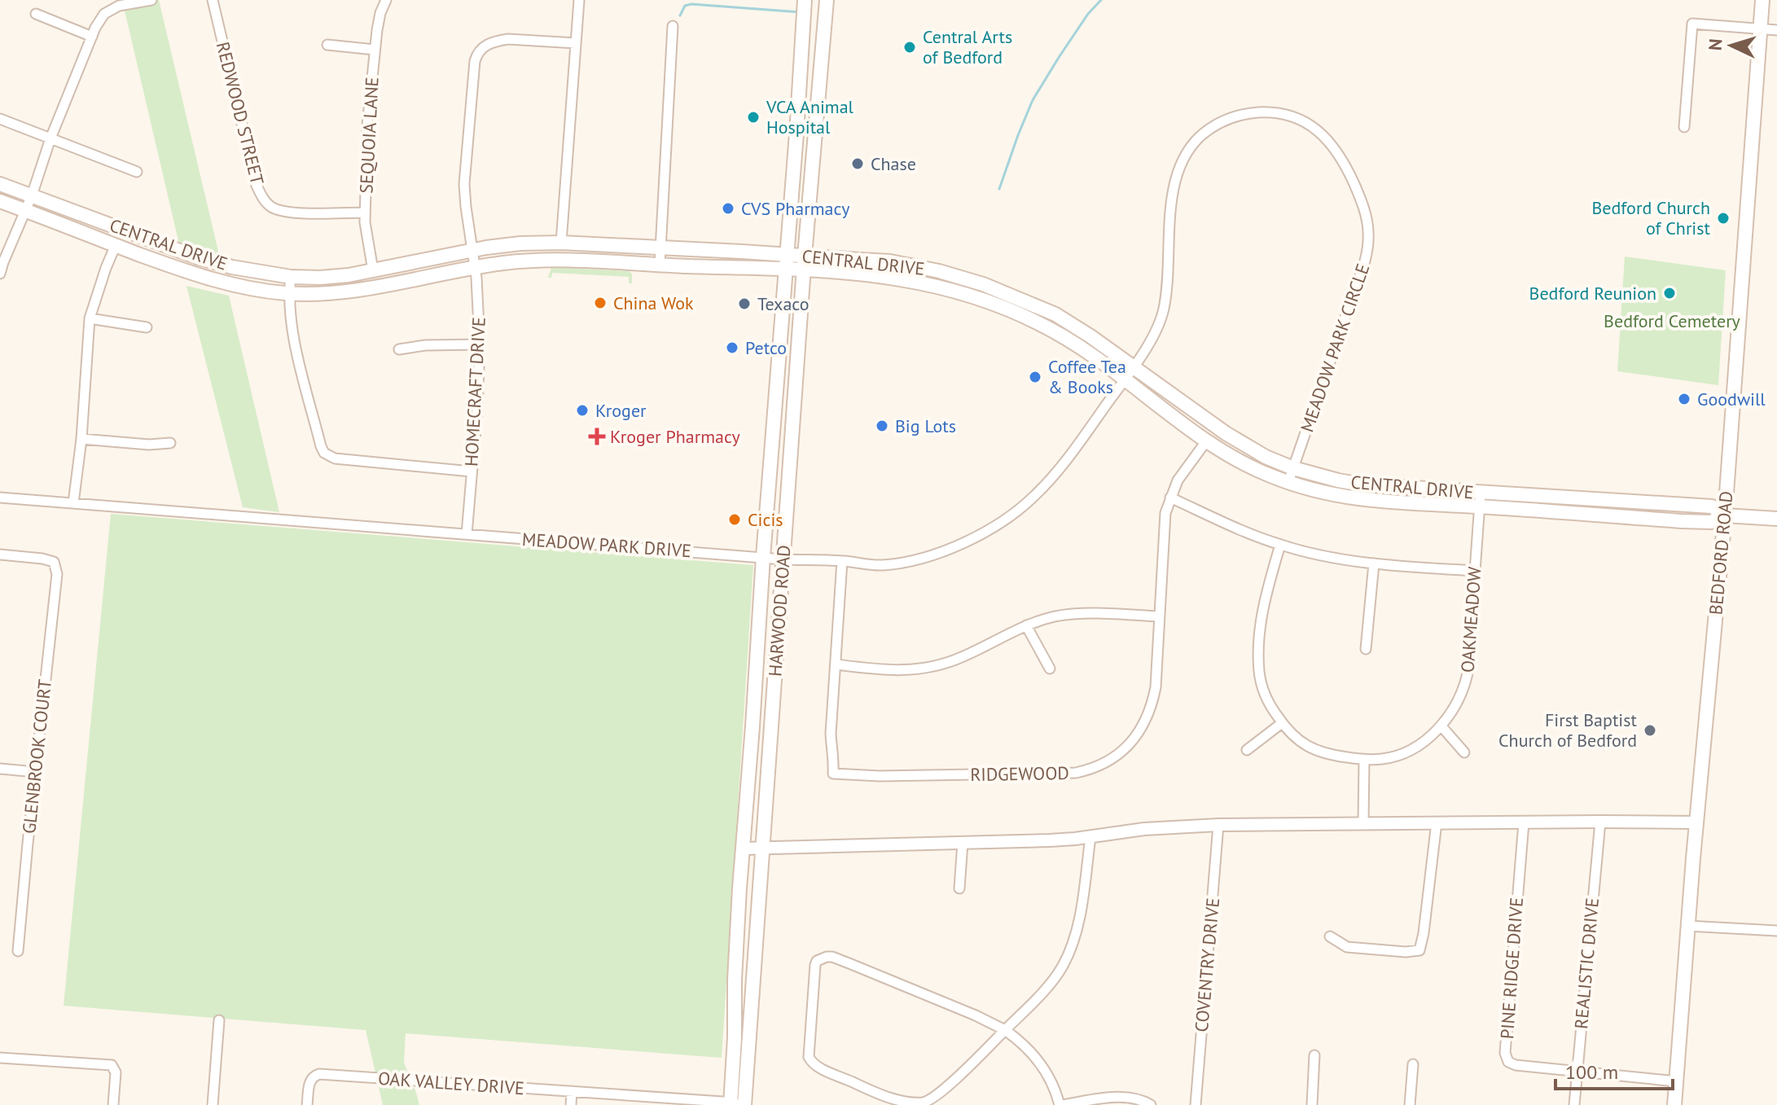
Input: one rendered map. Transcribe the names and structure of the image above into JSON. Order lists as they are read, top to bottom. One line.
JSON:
{"streets":{"main road":["CENTRAL DRIVE","BEDFORD ROAD","HARWOOD ROAD"],"street":["REDWOOD STREET","SEQUOIA LANE","MEADOW PARK CIRCLE","HOMECRAFT DRIVE","MEADOW PARK DRIVE","OAKMEADOW","GLENBROOK COURT","RIDGEWOOD","REALISTIC DRIVE","COVENTRY DRIVE","PINE RIDGE DRIVE","OAK VALLEY DRIVE"]},"crossings":[["REDWOOD STREET","SEQUOIA LANE"],["SEQUOIA LANE","CENTRAL DRIVE"],["CENTRAL DRIVE","MEADOW PARK CIRCLE"],["CENTRAL DRIVE","HOMECRAFT DRIVE"],["CENTRAL DRIVE","MEADOW PARK DRIVE"],["CENTRAL DRIVE","BEDFORD ROAD"],["CENTRAL DRIVE","HARWOOD ROAD"],["CENTRAL DRIVE","OAKMEADOW"],["CENTRAL DRIVE","RIDGEWOOD"],["MEADOW PARK CIRCLE","MEADOW PARK DRIVE"],["HOMECRAFT DRIVE","MEADOW PARK DRIVE"],["MEADOW PARK DRIVE","HARWOOD ROAD"],["MEADOW PARK DRIVE","RIDGEWOOD"],["BEDFORD ROAD","PINE RIDGE DRIVE"],["HARWOOD ROAD","OAK VALLEY DRIVE"],["REALISTIC DRIVE","PINE RIDGE DRIVE"]],"parks":["Bedford Cemetery"],"places":{"other":["Central Arts of Bedford","VCA Animal Hospital","Chase","CVS Pharmacy","Bedford Church of Christ","Bedford Reunion","China Wok","Texaco","Petco","Coffee Tea & Books","Goodwill","Kroger","Big Lots","Cicis","First Baptist Church of Bedford"],"health":["Kroger Pharmacy"]},"scale_bar":"100 m","north":"left"}
